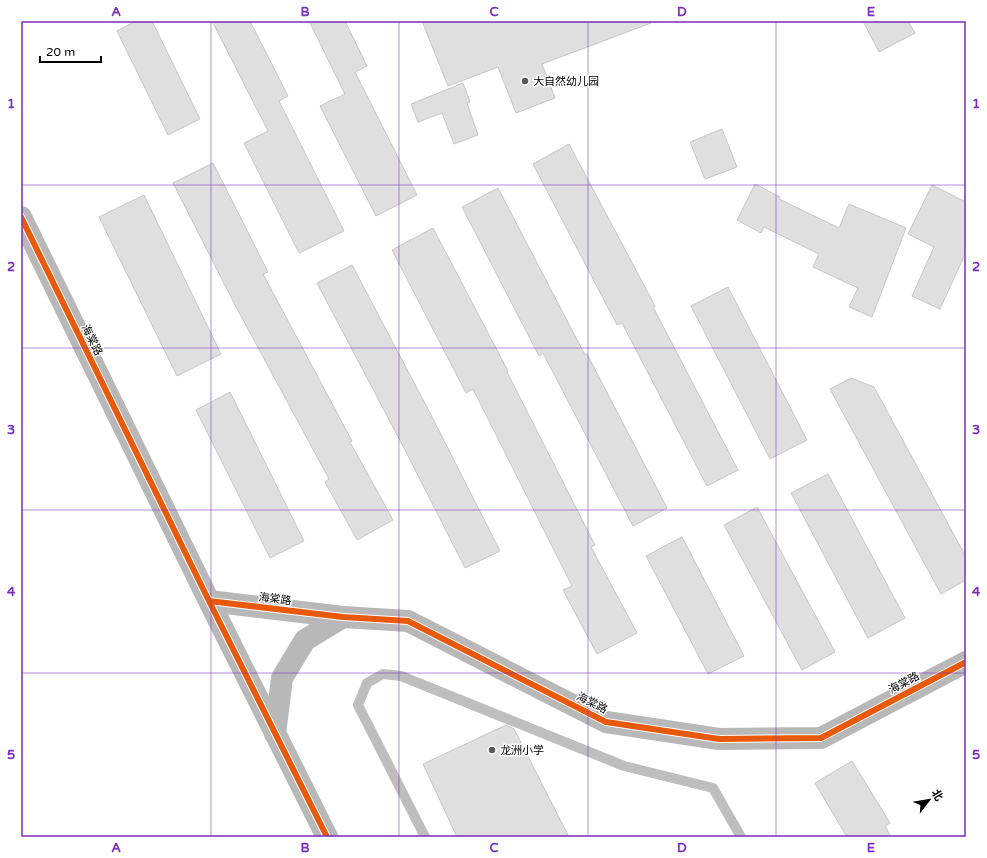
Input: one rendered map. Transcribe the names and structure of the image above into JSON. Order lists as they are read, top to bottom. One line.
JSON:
{"streets":{"street":["海棠路"]},"places":["大自然幼儿园","龙洲小学"],"scale_bar":"20 m","north":"top right","grid":{"columns":["A","B","C","D","E"],"rows":["1","2","3","4","5"]}}
